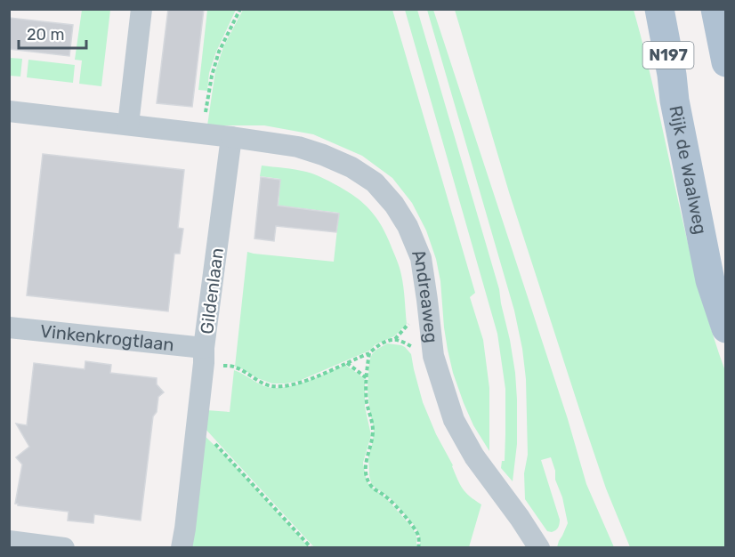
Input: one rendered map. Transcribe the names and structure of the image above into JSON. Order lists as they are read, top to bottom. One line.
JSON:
{"streets":{"main road":["N197","Rijk de Waalweg"],"street":["Gildenlaan","Andreaweg","Vinkenkrogtlaan"]},"crossings":[["Gildenlaan","Andreaweg"],["Gildenlaan","Vinkenkrogtlaan"]],"scale_bar":"20 m"}
